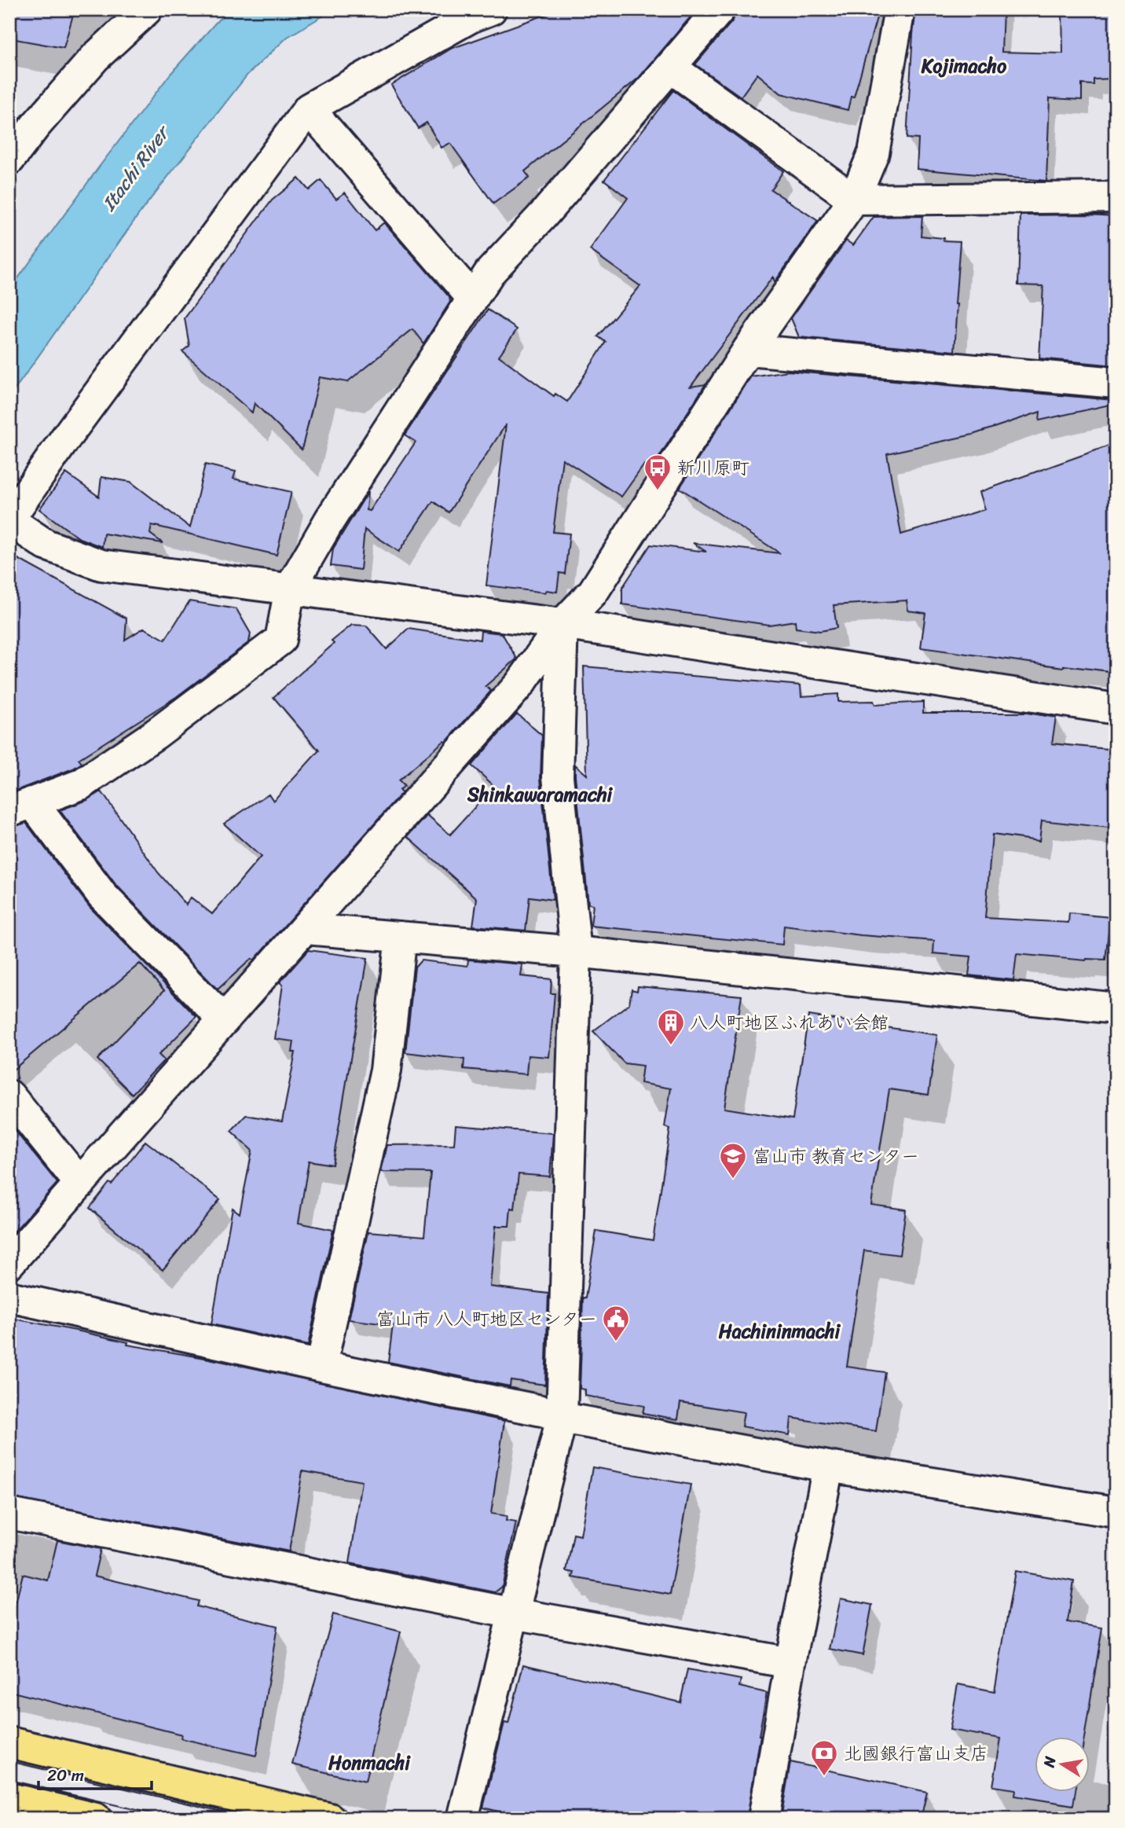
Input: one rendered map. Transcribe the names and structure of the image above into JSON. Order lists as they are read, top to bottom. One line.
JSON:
{"districts":["Kojimacho","Shinkawaramachi","Hachininmachi","Honmachi"],"water":["Itachi River"],"places":{"bus stop":["新川原町"],"building":["八人町地区ふれあい会館"],"school or university":["富山市 教育センター"],"public building":["富山市 八人町地区センター"],"bank":["北國銀行富山支店"]},"scale_bar":"20 m","north":"left"}
